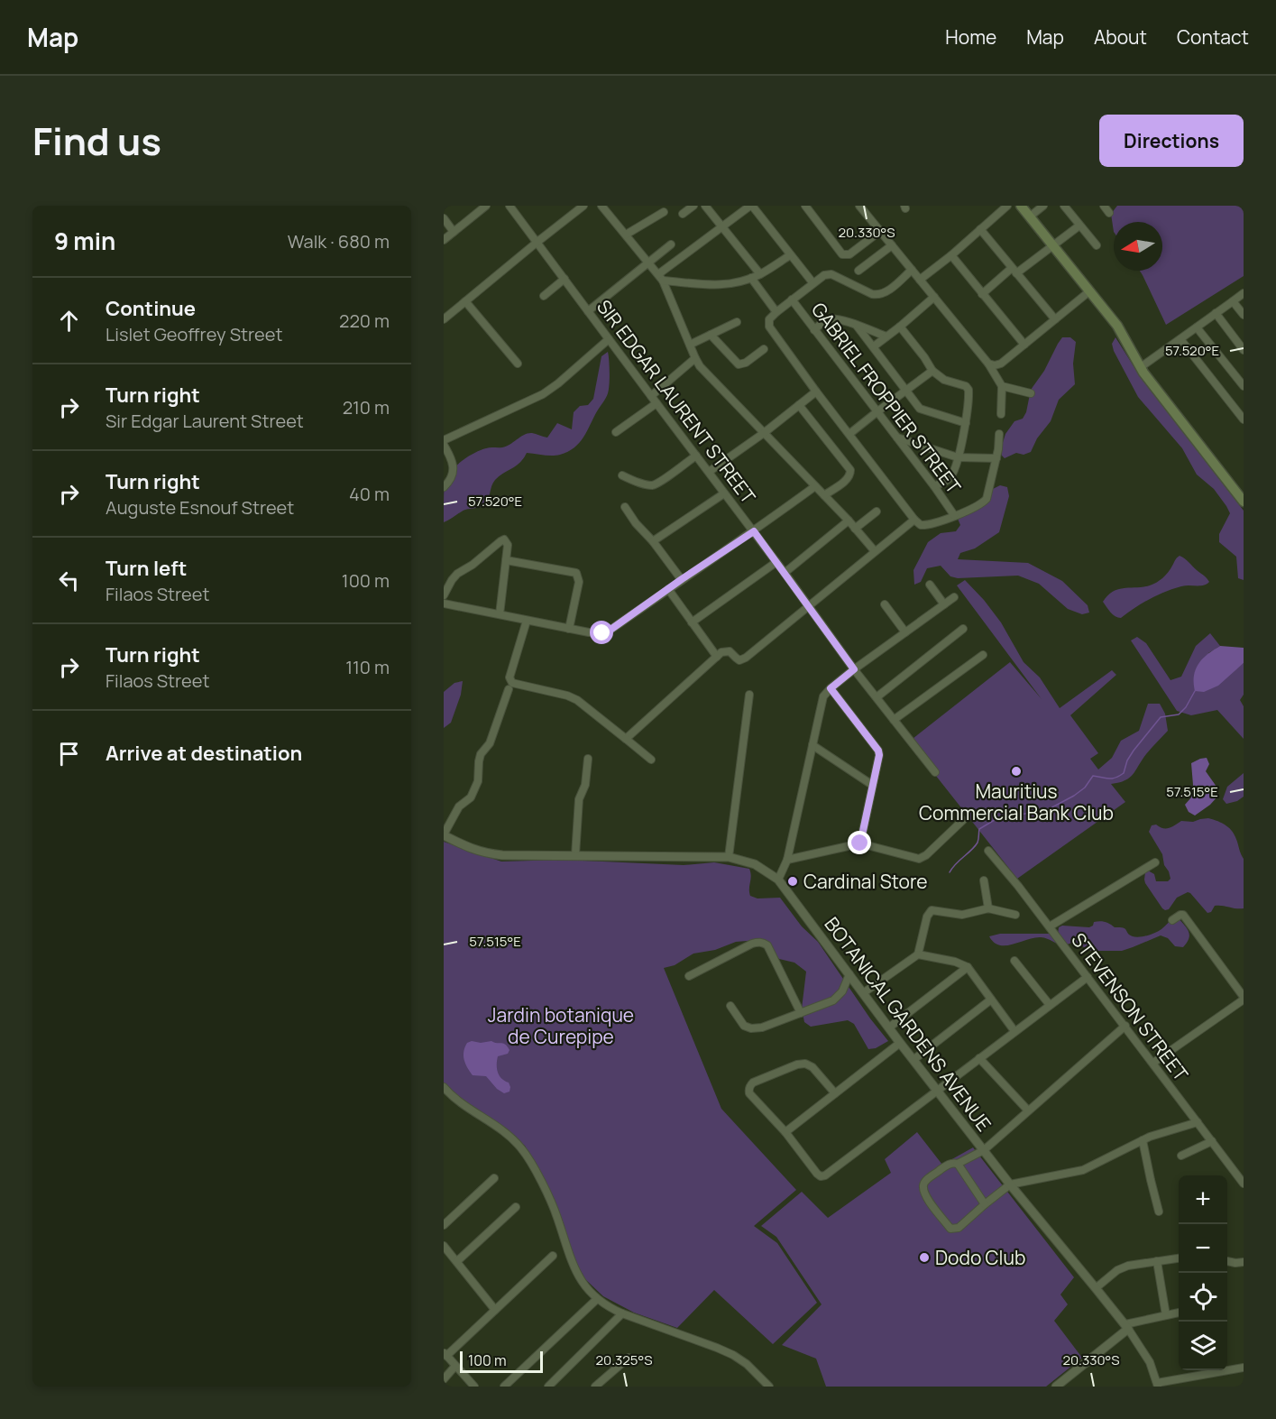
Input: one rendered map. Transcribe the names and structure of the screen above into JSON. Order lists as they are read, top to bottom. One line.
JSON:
{"streets":{"street":["GABRIEL FROPPIER STREET","SIR EDGAR LAURENT STREET","STEVENSON STREET","BOTANICAL GARDENS AVENUE"]},"parks":["Jardin botanique de Curepipe"],"places":["Mauritius Commercial Bank Club","Cardinal Store","Dodo Club"],"scale_bar":"100 m","north":"left","page":{"header":"Map","nav":["Home","Map","About","Contact"],"title":"Find us","buttons":"Directions","heading":["9 min","Walk · 680 m"],"list":[["Continue","Lislet Geoffrey Street","220 m"],["Turn right","Sir Edgar Laurent Street","210 m"],["Turn right","Auguste Esnouf Street","40 m"],["Turn left","Filaos Street","100 m"],["Turn right","Filaos Street","110 m"],"Arrive at destination"],"map_buttons":["+","−"],"scale":"100 m"},"coordinates":["20.330°S","57.520°E","57.515°E","20.325°S"]}
